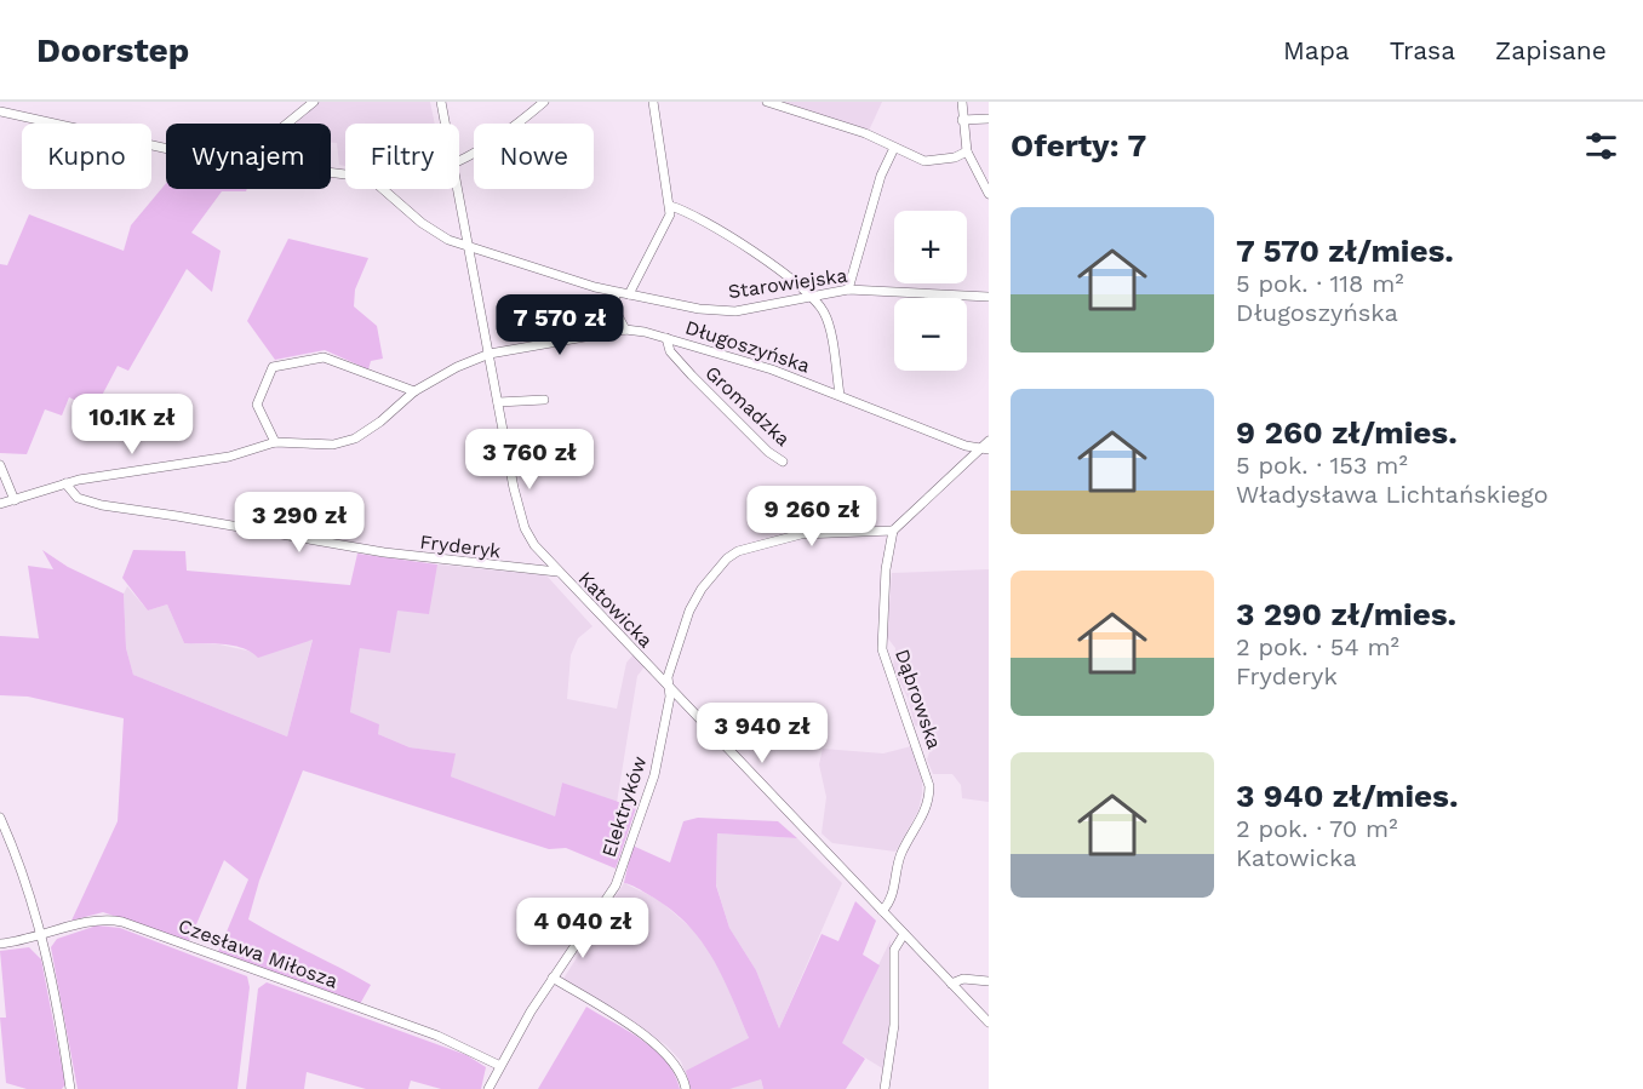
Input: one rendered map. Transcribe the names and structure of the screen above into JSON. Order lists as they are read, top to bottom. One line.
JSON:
{"streets":{"street":["Starowiejska","Długoszyńska","Gromadzka","Fryderyk","Katowicka","Dąbrowska","Elektryków","Czesława Miłosza"]},"crossings":[["Starowiejska","Katowicka"],["Długoszyńska","Gromadzka"],["Długoszyńska","Fryderyk"],["Długoszyńska","Katowicka"],["Fryderyk","Katowicka"],["Katowicka","Dąbrowska"],["Katowicka","Elektryków"],["Dąbrowska","Elektryków"],["Elektryków","Czesława Miłosza"]],"page":{"header":"Doorstep","nav":["Mapa","Trasa","Zapisane"],"heading":"Oferty: 7","chip":["Kupno","Wynajem","Filtry","Nowe"],"list":[{"name":"7 570 zł/mies.","note":"5 pok. · 118 m² · Długoszyńska"},{"name":"9 260 zł/mies.","note":"5 pok. · 153 m² · Władysława Lichtańskiego"},{"name":"3 290 zł/mies.","note":"2 pok. · 54 m² · Fryderyk"},{"name":"3 940 zł/mies.","note":"2 pok. · 70 m² · Katowicka"}],"map_buttons":["+","−"],"price":["7 570 zł","10.1K zł","3 760 zł","9 260 zł","3 290 zł","3 940 zł","4 040 zł"]}}
